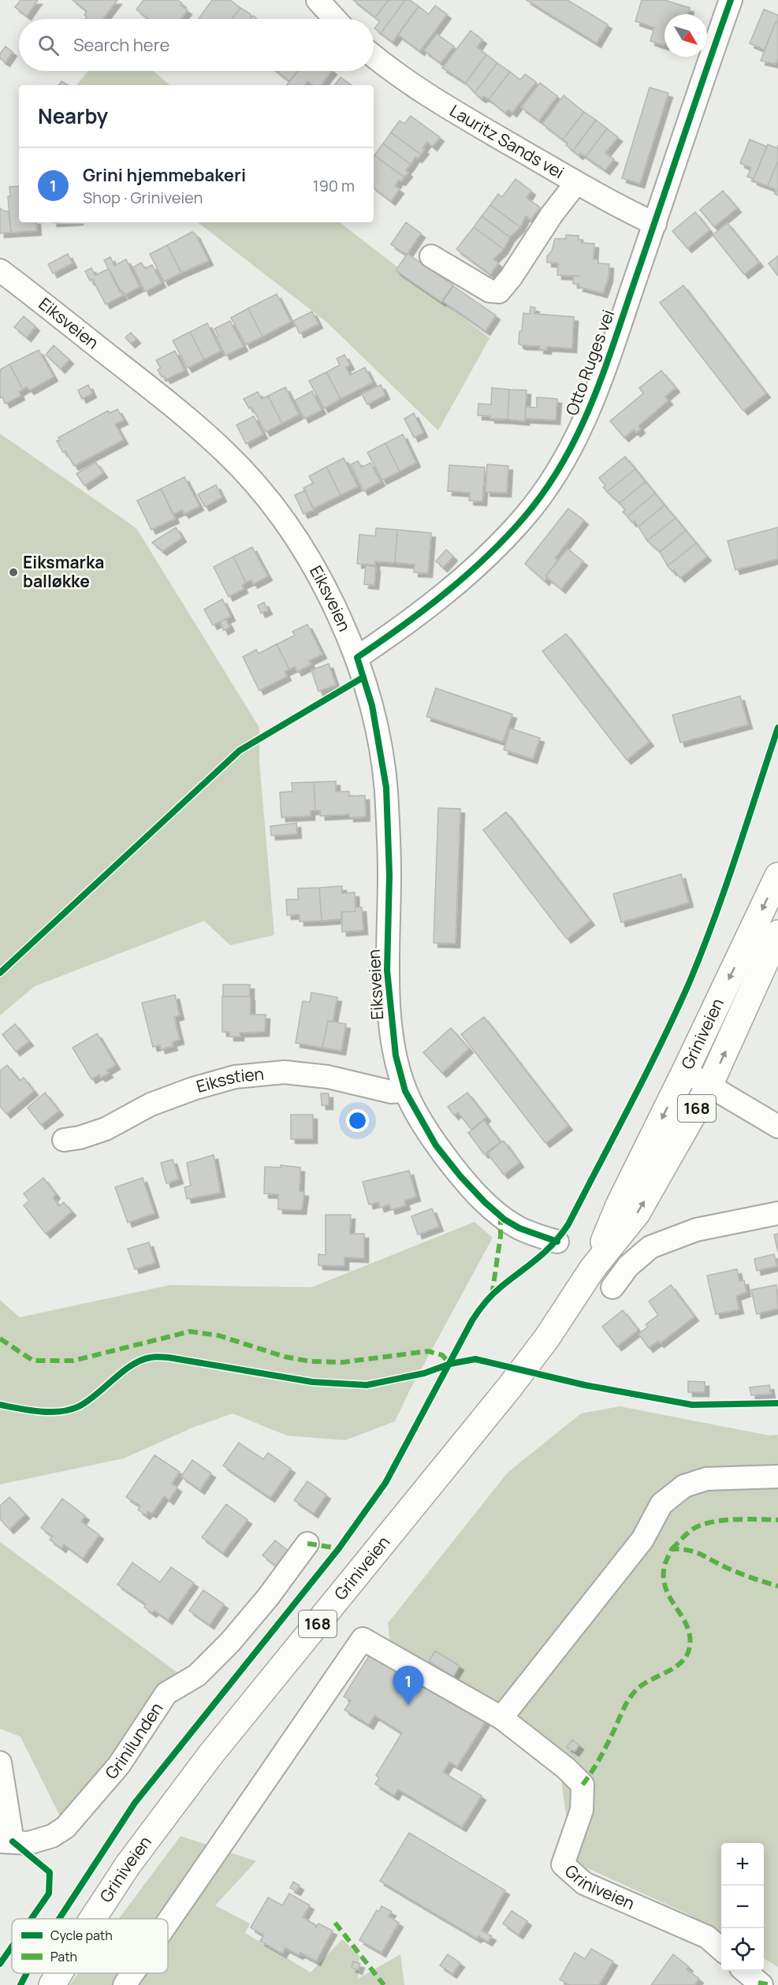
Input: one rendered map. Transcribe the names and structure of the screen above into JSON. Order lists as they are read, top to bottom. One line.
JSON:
{"streets":{"main road":["Griniveien","168"],"street":["Lauritz Sands vei","Eiksveien","Otto Ruges vei","Eiksstien","Grinilunden"]},"crossings":[["Lauritz Sands vei","Otto Ruges vei"],["Eiksveien","Otto Ruges vei"],["Eiksveien","Eiksstien"]],"places":["Eiksmarka balløkke"],"legend":["Cycle path","Path"],"north":"bottom right","page":{"search":"Search here","heading":"Nearby","list":[{"mark":"1","name":"Grini hjemmebakeri","note":"Shop · Griniveien","value":"190 m"}],"pins":"1","map_buttons":["+","−"]}}
